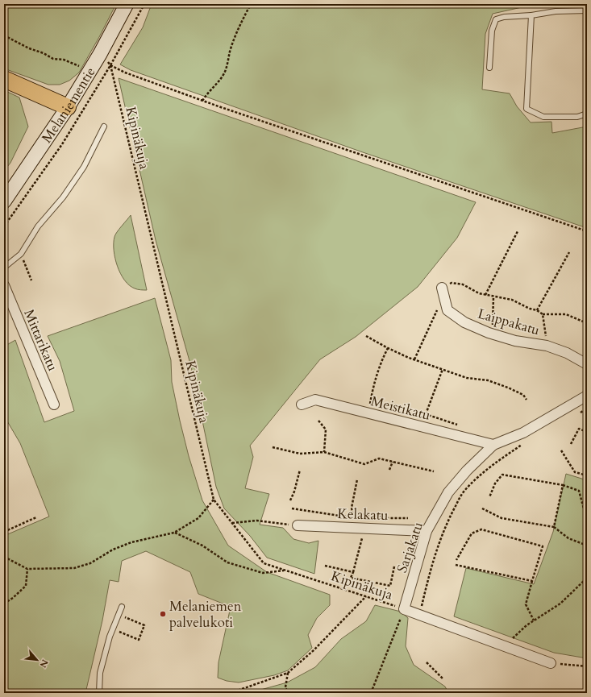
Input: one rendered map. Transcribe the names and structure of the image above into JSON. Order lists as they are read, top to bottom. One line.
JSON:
{"streets":{"main road":["Melaniementie"],"street":["Laippakatu","Mittarikatu","Meistikatu","Kelakatu","Sarjakatu"],"path":["Kipinäkuja"]},"crossings":[["Kipinäkuja","Sarjakatu"],["Meistikatu","Sarjakatu"],["Kelakatu","Sarjakatu"]],"places":["Melaniemen palvelukoti"],"north":"bottom right"}
